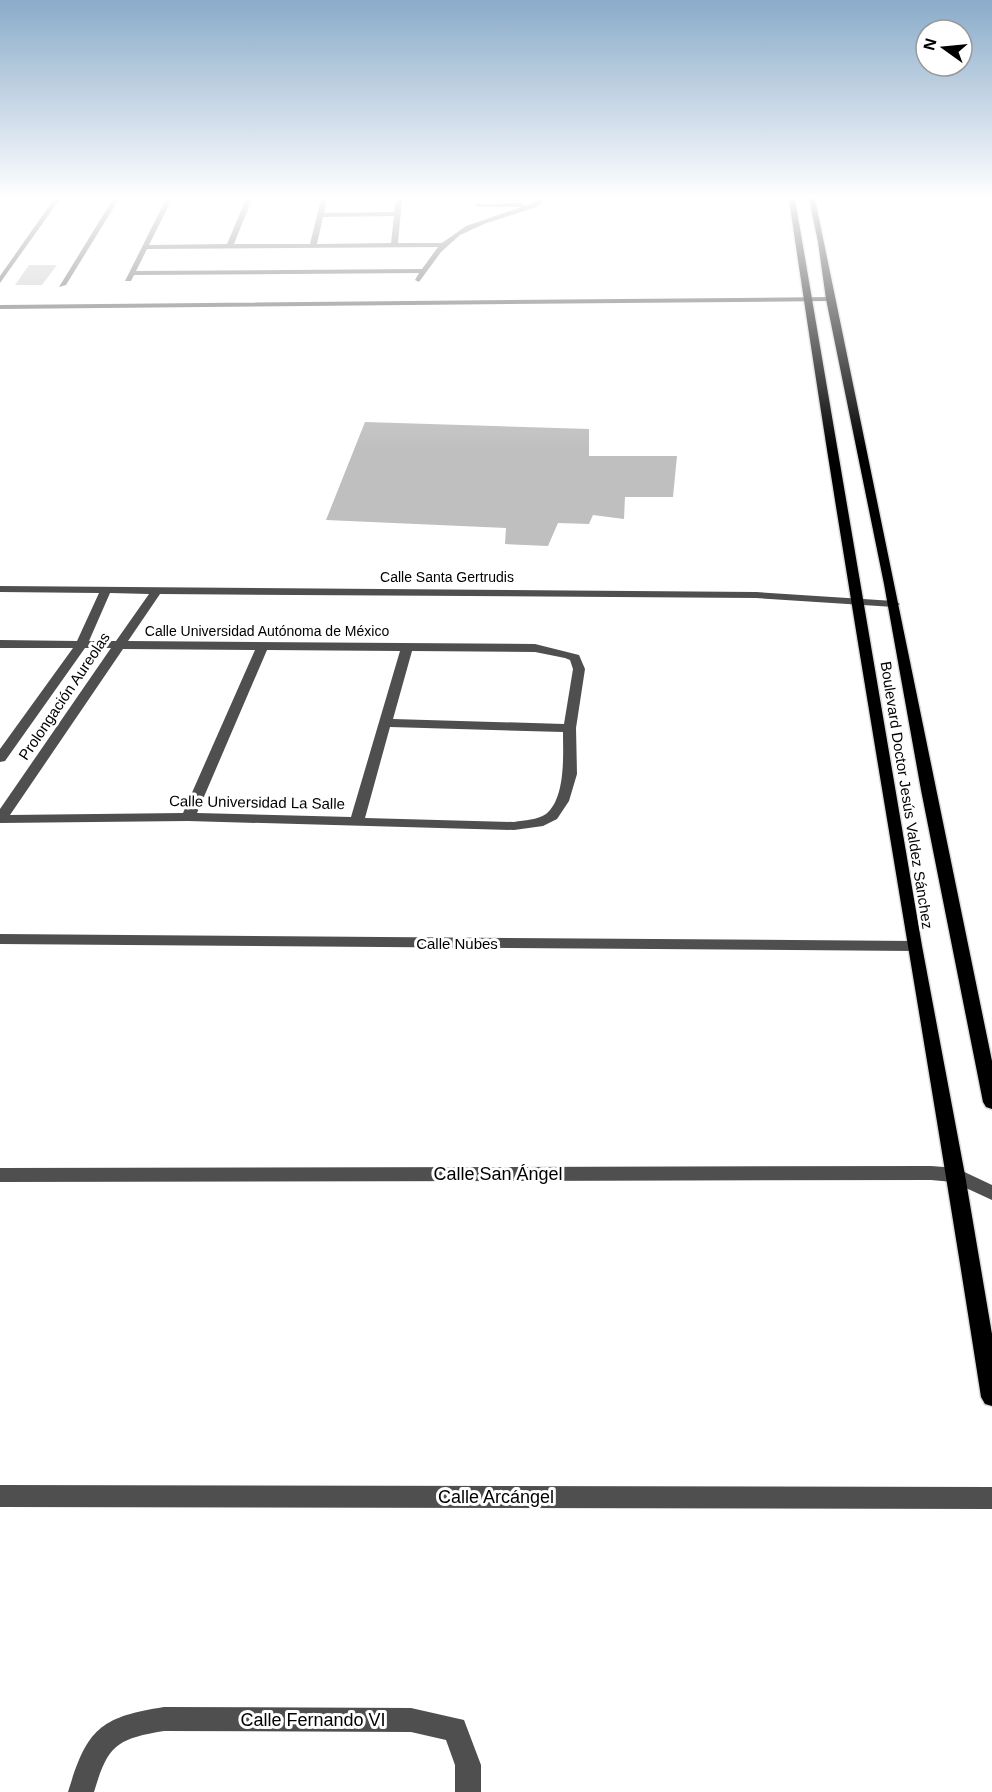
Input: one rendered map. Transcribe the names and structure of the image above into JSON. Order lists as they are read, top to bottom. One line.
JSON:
{"streets":{"main road":["Boulevard Doctor Jesús Valdez Sánchez"],"street":["Calle Santa Gertrudis","Calle Universidad Autónoma de México","Prolongación Aureolas","Calle Universidad La Salle","Calle Nubes","Calle San Ángel","Calle Arcángel","Calle Fernando VI"]},"crossings":[["Calle Santa Gertrudis","Prolongación Aureolas"],["Calle Santa Gertrudis","Boulevard Doctor Jesús Valdez Sánchez"],["Calle Universidad Autónoma de México","Prolongación Aureolas"],["Calle Universidad Autónoma de México","Calle Universidad La Salle"],["Prolongación Aureolas","Calle Universidad La Salle"],["Boulevard Doctor Jesús Valdez Sánchez","Calle Nubes"],["Boulevard Doctor Jesús Valdez Sánchez","Calle San Ángel"]],"north":"left"}
